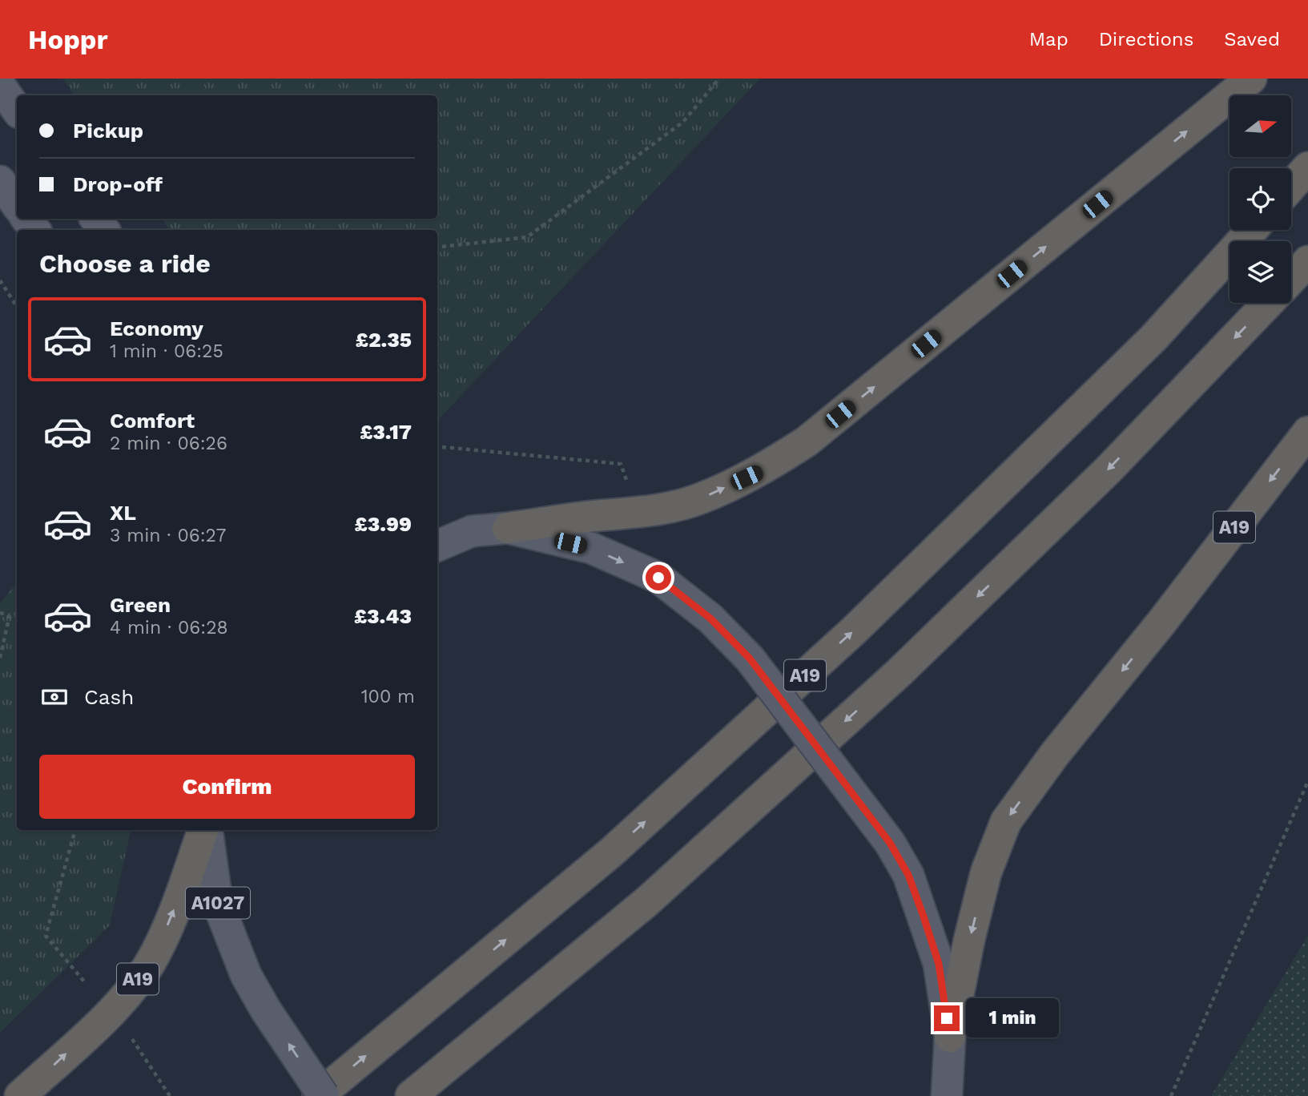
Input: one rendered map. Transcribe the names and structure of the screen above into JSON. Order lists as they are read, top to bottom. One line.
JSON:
{"streets":{"highway":["A19"],"main road":["A1027"]},"north":"right","page":{"header":"Hoppr","nav":["Map","Directions","Saved"],"banner":["Pickup","Drop-off"],"heading":"Choose a ride","list":[{"name":"Economy","note":"1 min · 06:25","value":"£2.35"},{"name":"Comfort","note":"2 min · 06:26","value":"£3.17"},{"name":"XL","note":"3 min · 06:27","value":"£3.99"},{"name":"Green","note":"4 min · 06:28","value":"£3.43"}],"pay":["Cash","100 m"],"buttons":"Confirm","bubble":"1 min"}}
